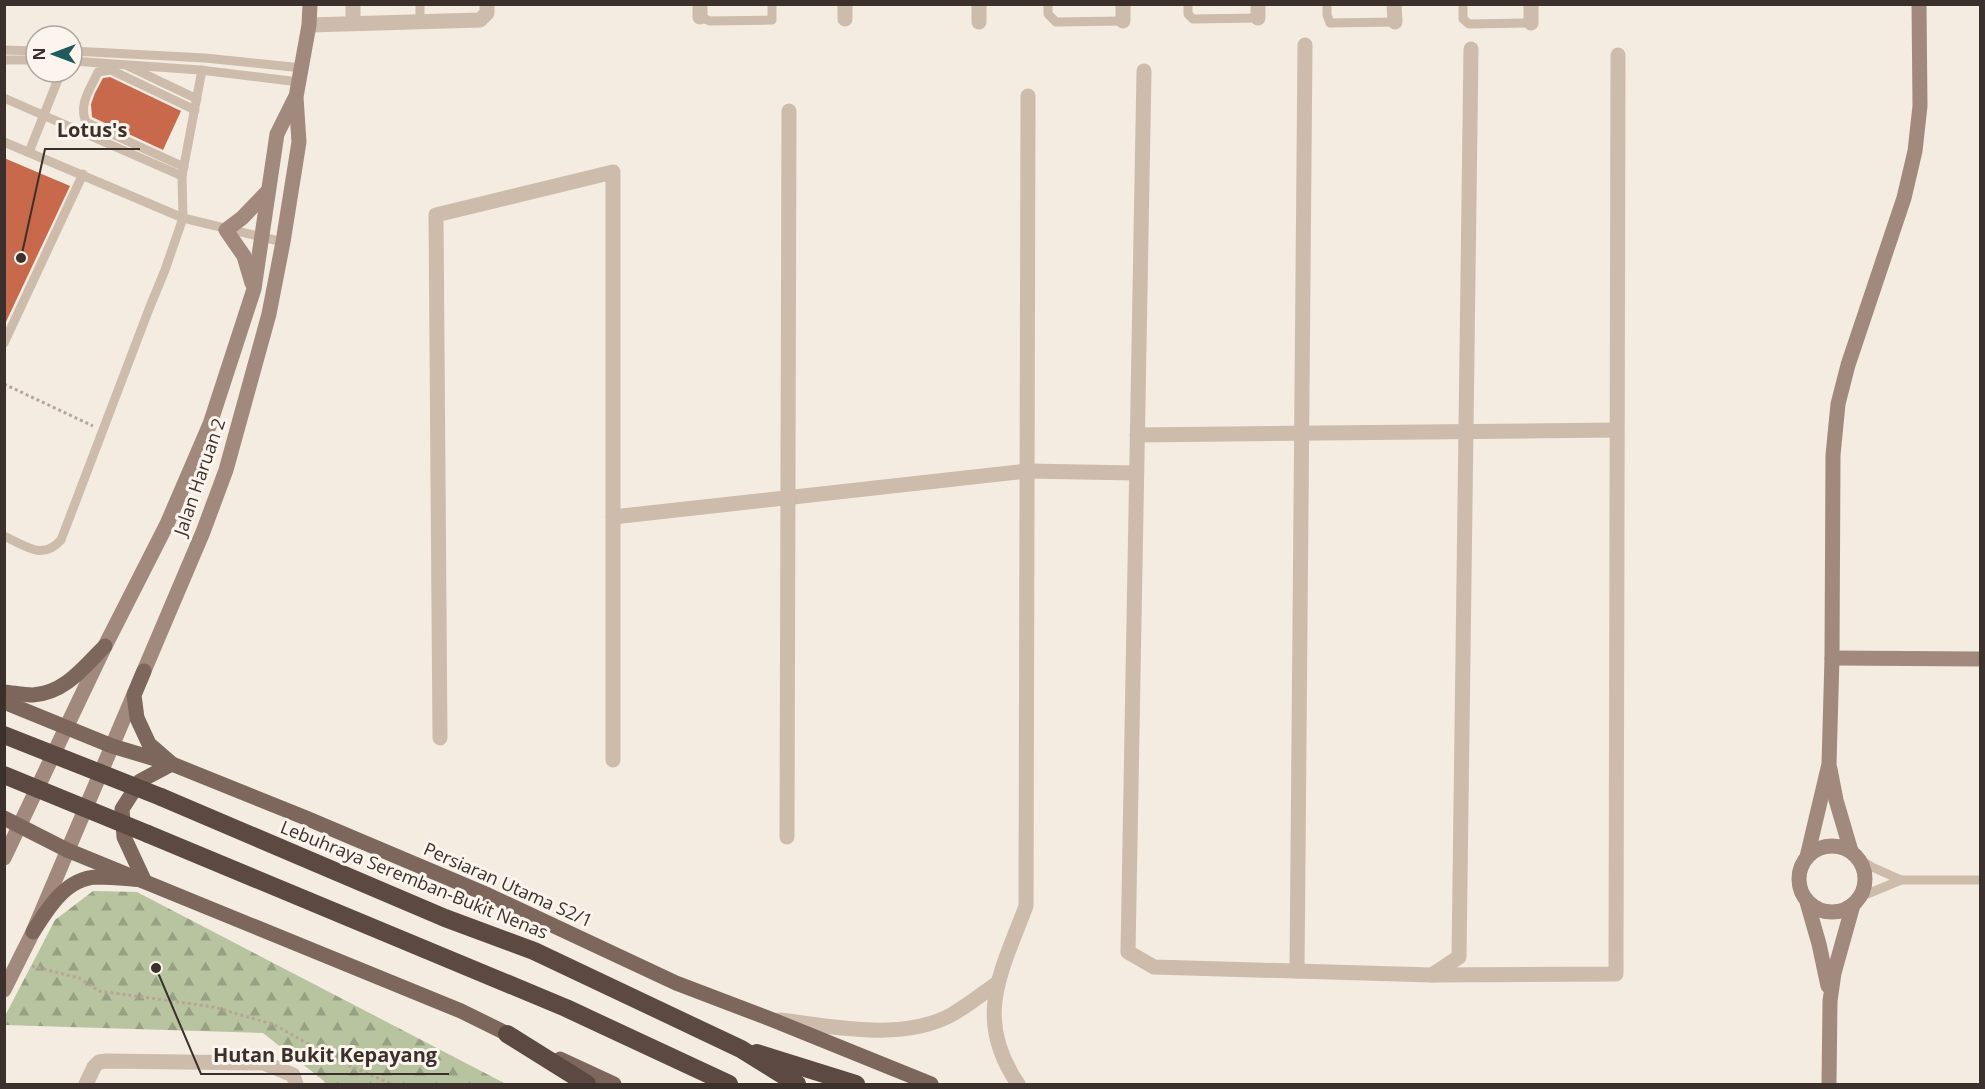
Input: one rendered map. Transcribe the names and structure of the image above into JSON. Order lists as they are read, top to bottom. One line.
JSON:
{"streets":{"highway":["Lebuhraya Seremban-Bukit Nenas"],"main road":["Persiaran Utama S2/1"],"street":["Jalan Haruan 2"]},"crossings":[["Jalan Haruan 2","Persiaran Utama S2/1"]],"places":["Lotus's","Hutan Bukit Kepayang"],"north":"left"}
